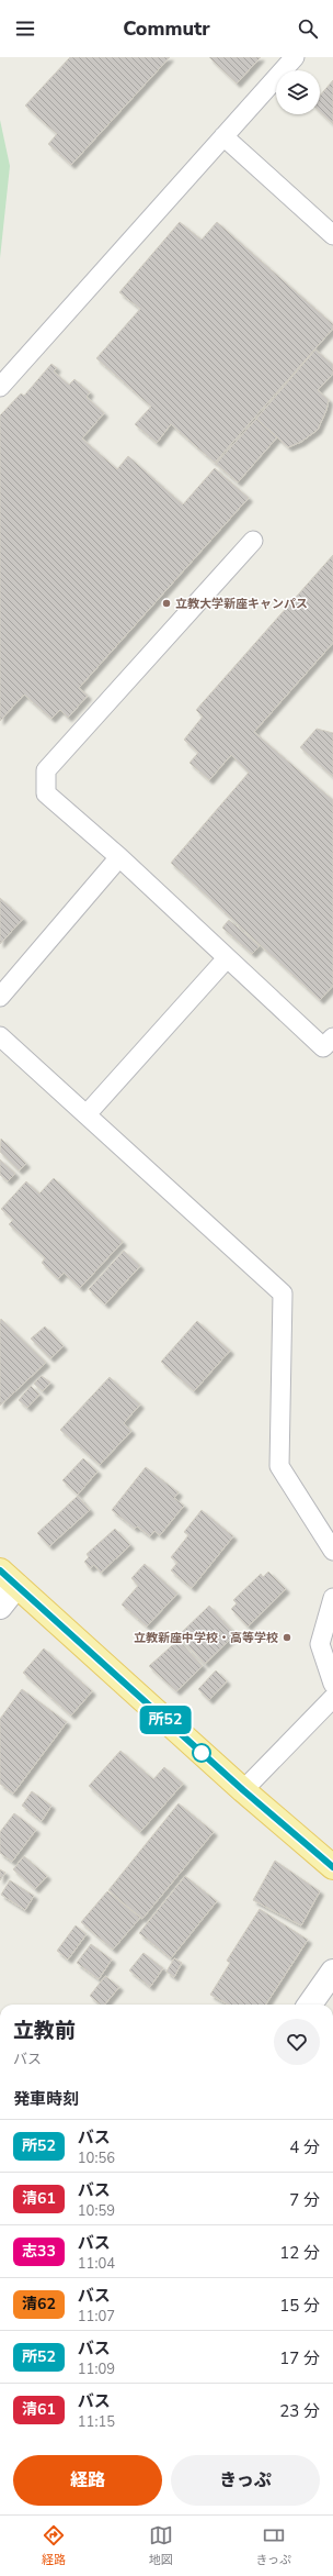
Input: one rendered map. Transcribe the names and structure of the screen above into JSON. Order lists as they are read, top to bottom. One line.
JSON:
{"places":["立教大学新座キャンパス","立教新座中学校・高等学校"],"lines":["bus line 所52"],"page":{"header":"Commutr","on_map":"所52","heading":[["立教前","バス"],"発車時刻"],"list":[{"mark":"所52","name":"バス","note":"10:56","value":"4 分"},{"mark":"清61","name":"バス","note":"10:59","value":"7 分"},{"mark":"志33","name":"バス","note":"11:04","value":"12 分"},{"mark":"清62","name":"バス","note":"11:07","value":"15 分"},{"mark":"所52","name":"バス","note":"11:09","value":"17 分"},{"mark":"清61","name":"バス","note":"11:15","value":"23 分"}],"buttons":["経路","きっぷ"],"tabs":["経路","地図","きっぷ"]}}
